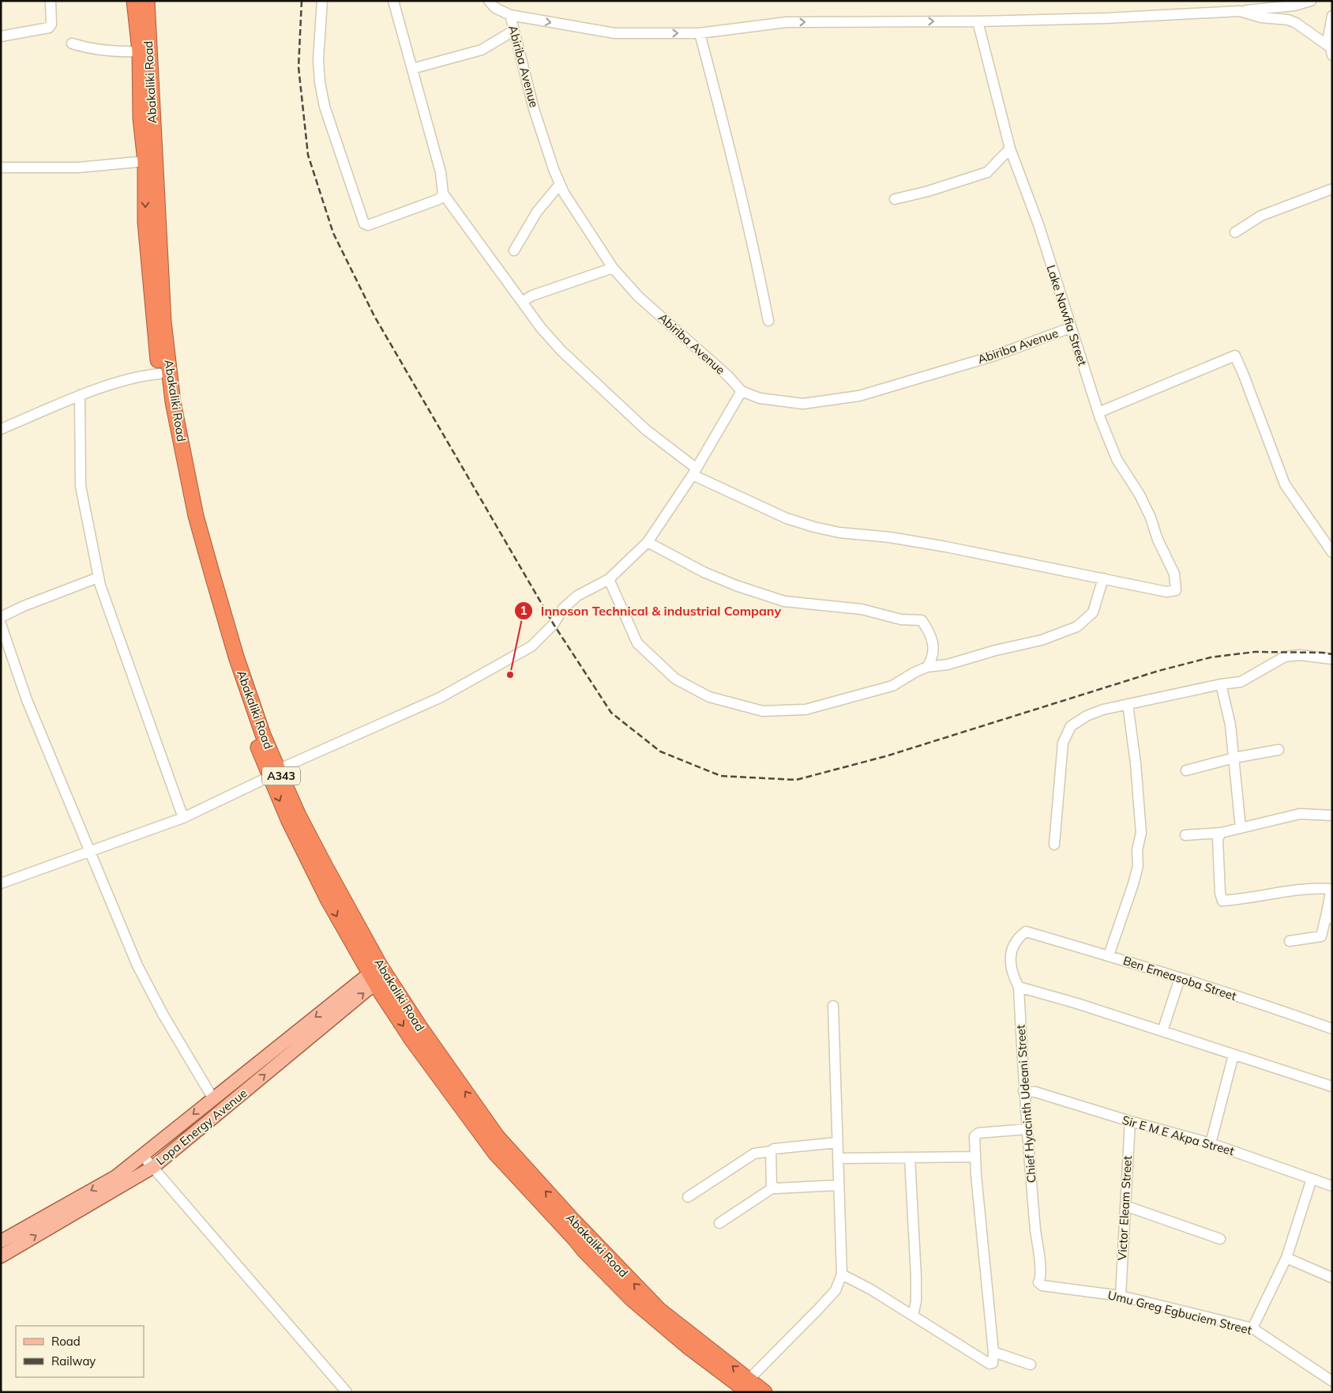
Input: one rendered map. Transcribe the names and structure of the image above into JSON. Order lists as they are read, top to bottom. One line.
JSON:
{"streets":{"highway":["Abakaliki Road","A343"],"main road":["Lopa Energy Avenue"],"street":["Abiriba Avenue","Lake Nawfia Street","Ben Emeasoba Street","Chief Hyacinth Udeani Street","Sir E M E Akpa Street","Victor Eleam Street","Umu Greg Egbuciem Street"]},"crossings":[["Abiriba Avenue","Lake Nawfia Street"],["Abakaliki Road","Lopa Energy Avenue"],["Ben Emeasoba Street","Chief Hyacinth Udeani Street"],["Chief Hyacinth Udeani Street","Sir E M E Akpa Street"],["Chief Hyacinth Udeani Street","Umu Greg Egbuciem Street"],["Sir E M E Akpa Street","Victor Eleam Street"],["Victor Eleam Street","Umu Greg Egbuciem Street"]],"places":["Innoson Technical & industrial Company"],"legend":["Road","Railway"]}
